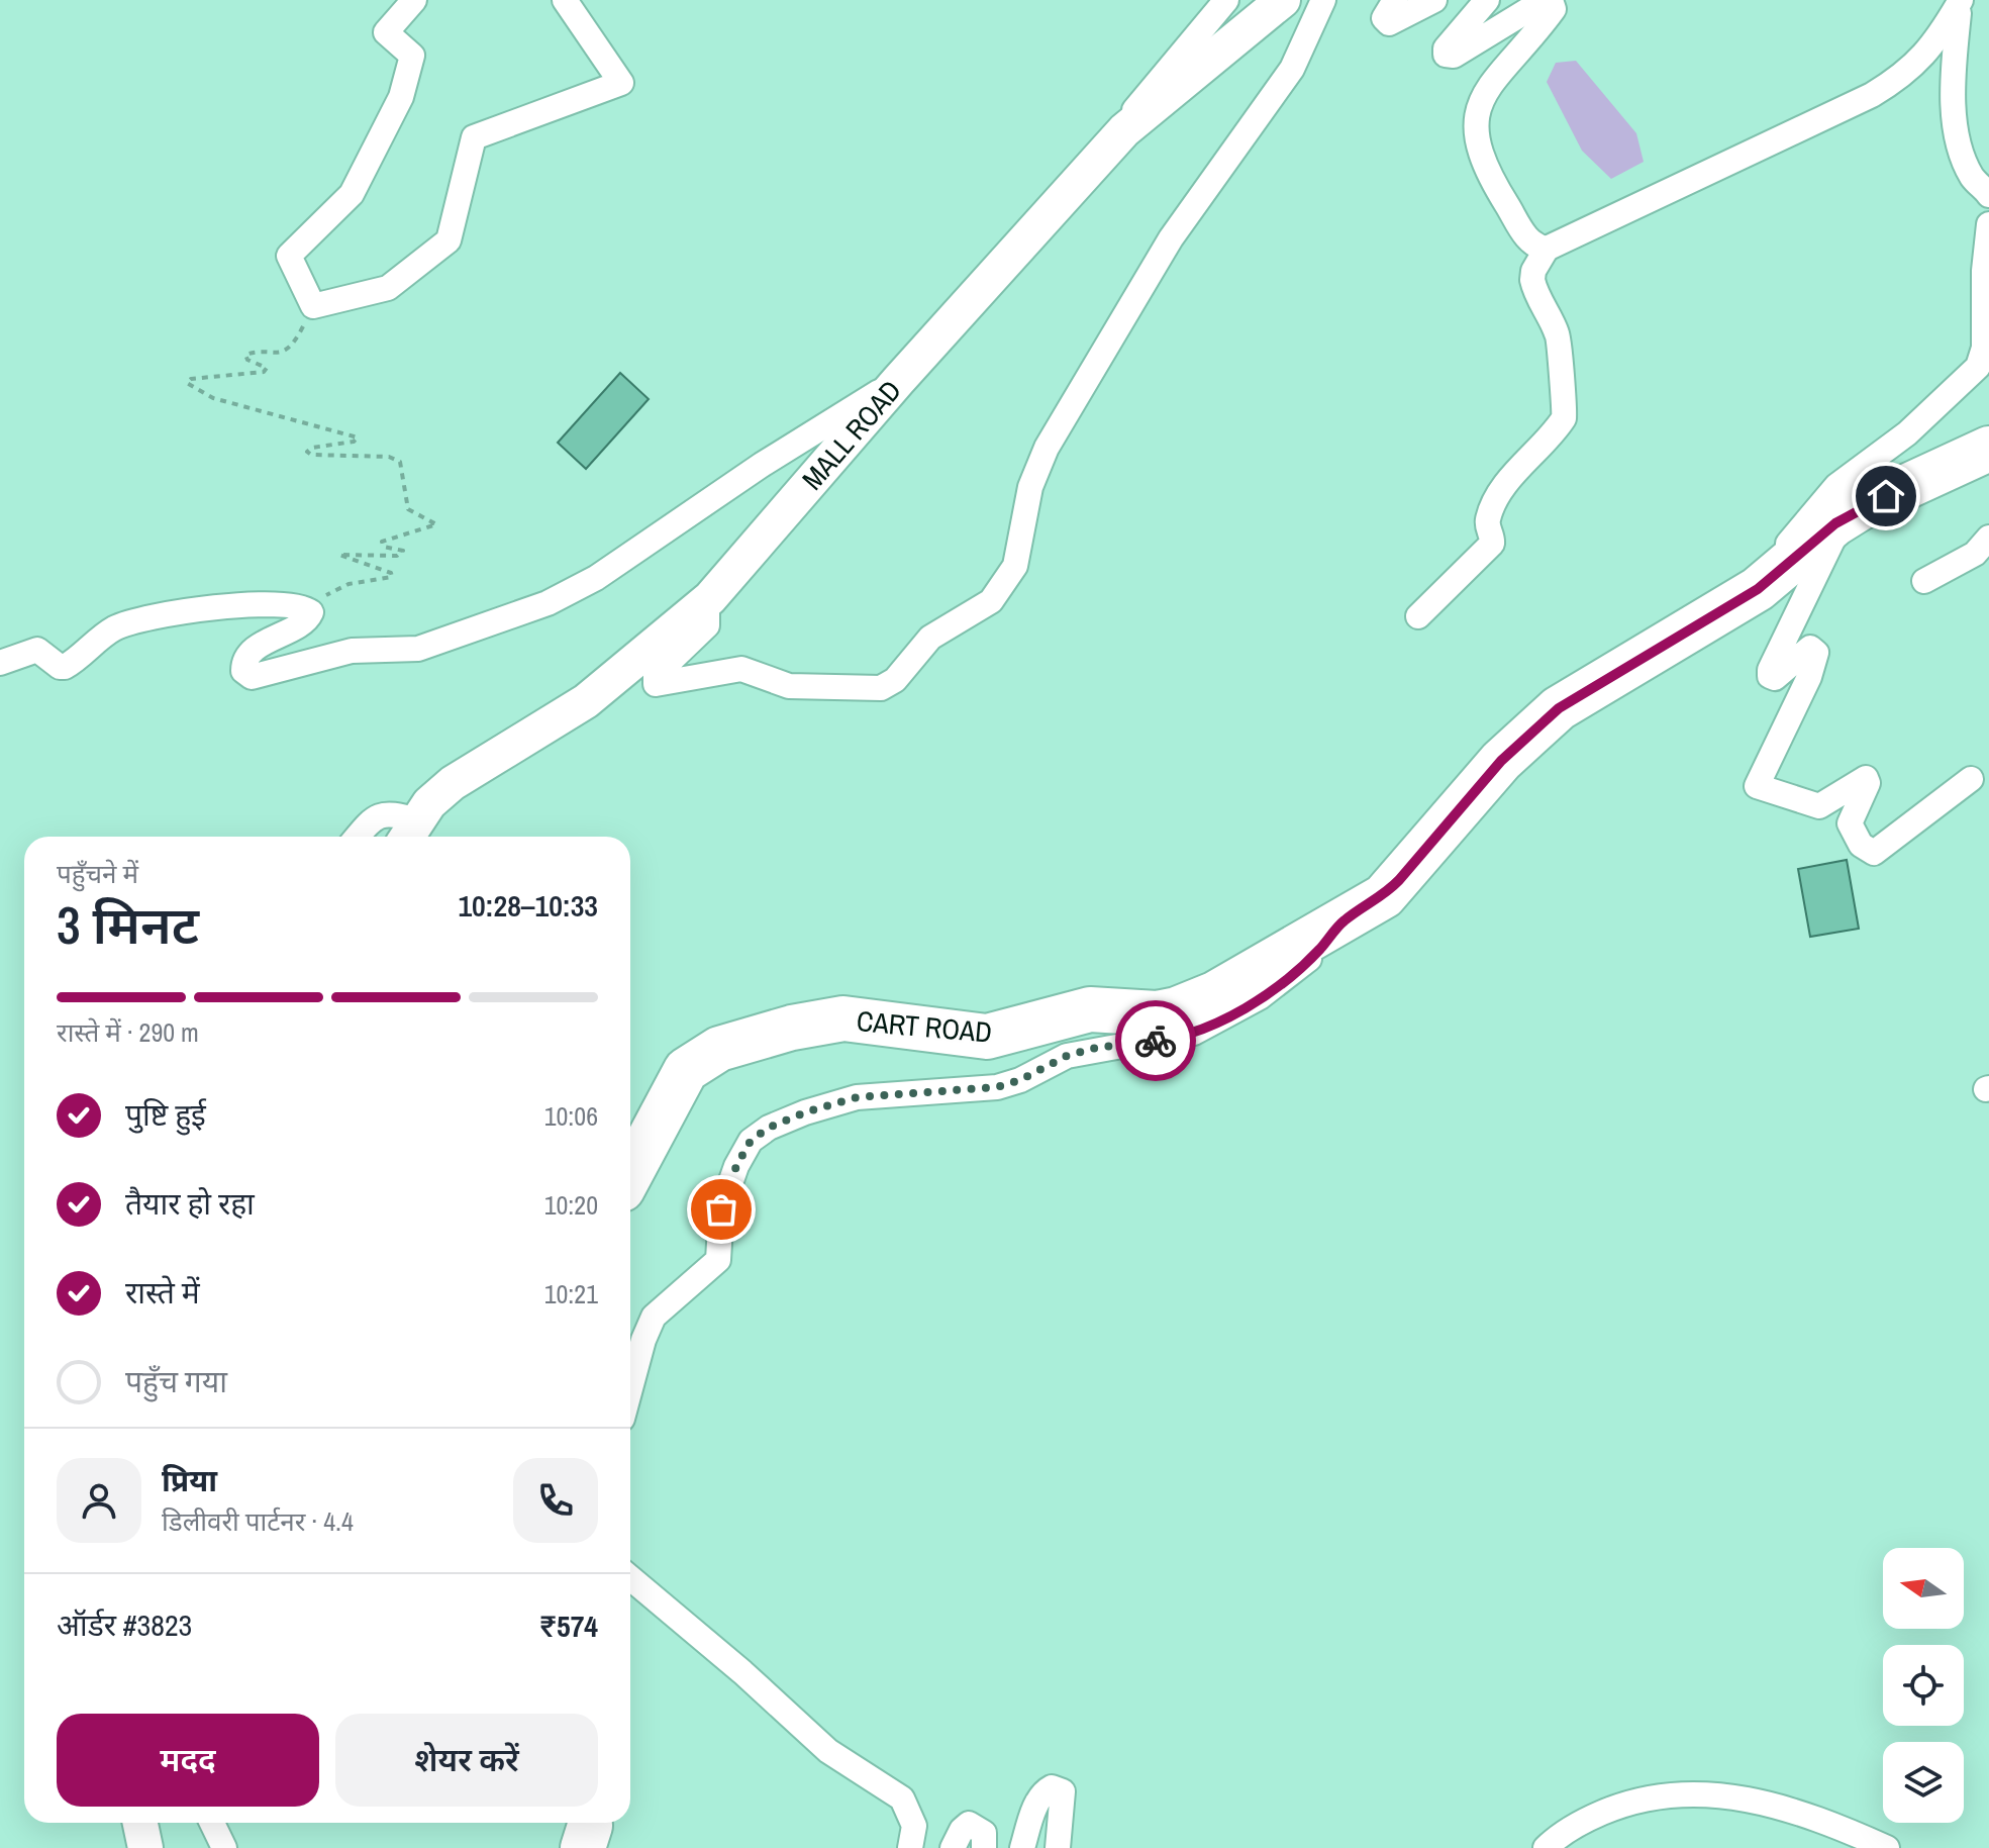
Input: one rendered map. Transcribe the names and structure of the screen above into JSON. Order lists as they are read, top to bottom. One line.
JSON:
{"streets":{"highway":["CART ROAD"],"street":["MALL ROAD"]},"north":"left","page":{"heading":["3 मिनट","पहुँचने में","10:28–10:33"],"panel":["प्रिया","डिलीवरी पार्टनर · 4.4","ऑर्डर #3823","₹574"],"bar":"रास्ते में · 290 m","list":[["पुष्टि हुई","10:06"],["तैयार हो रहा","10:20"],["रास्ते में","10:21"],"पहुँच गया"],"buttons":["मदद","शेयर करें"]}}
